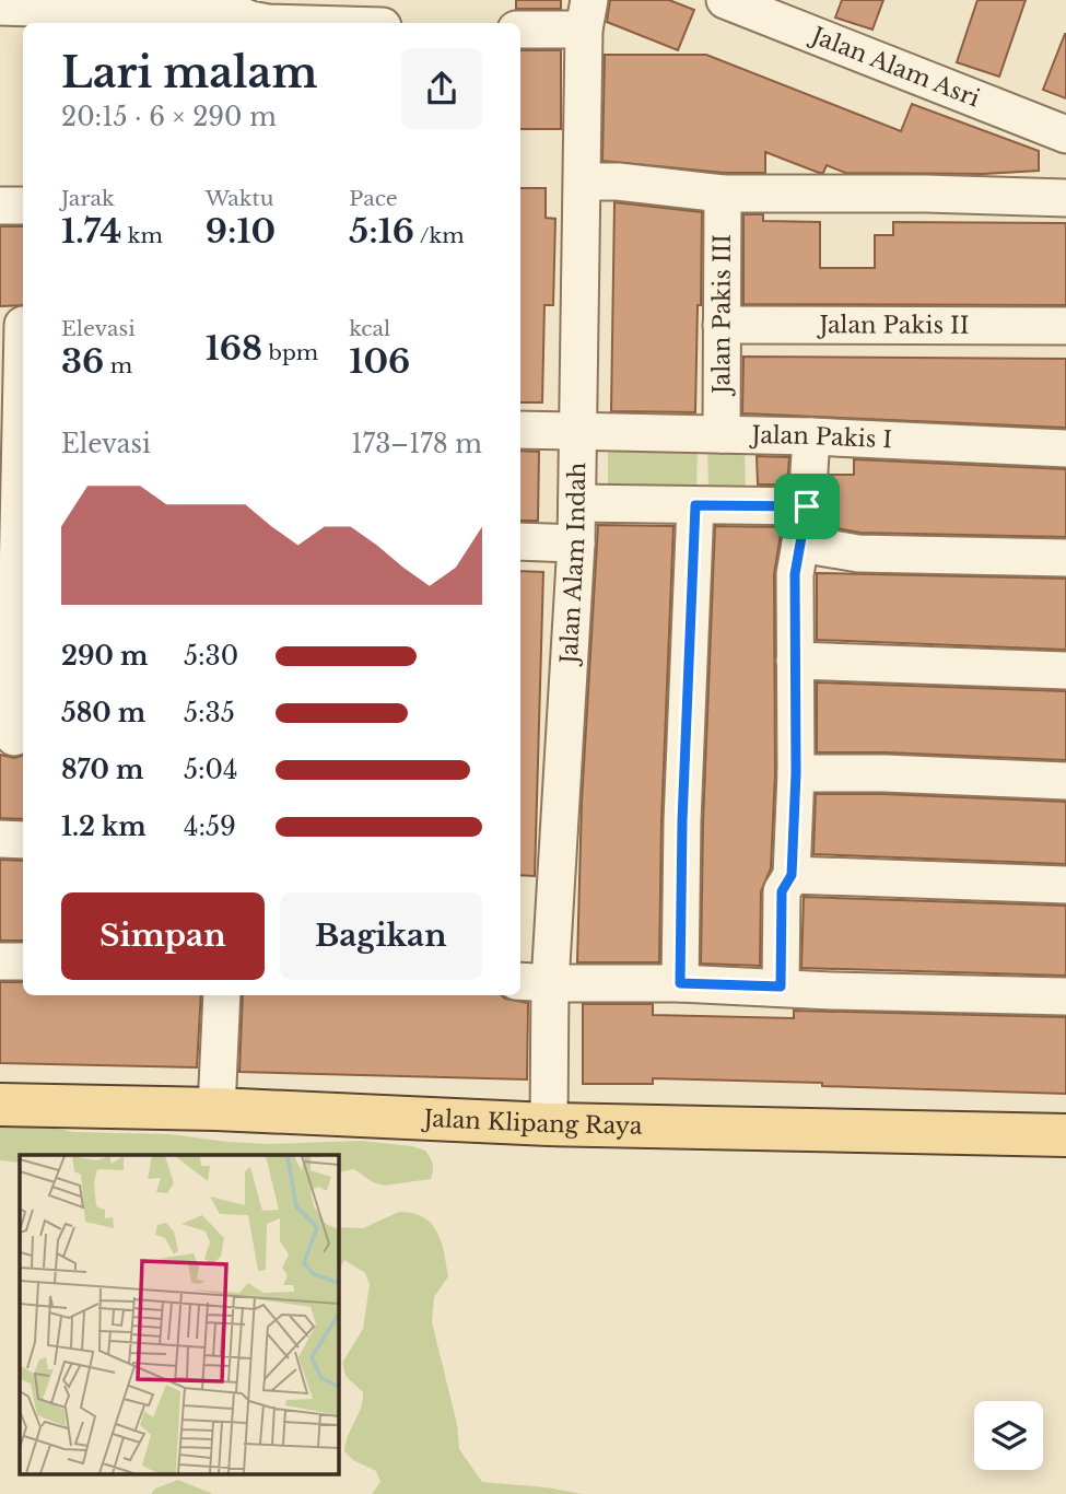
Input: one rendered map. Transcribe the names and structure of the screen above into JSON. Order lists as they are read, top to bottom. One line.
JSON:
{"streets":{"main road":["Jalan Klipang Raya"],"street":["Jalan Alam Asri","Jalan Pakis III","Jalan Pakis II","Jalan Pakis I","Jalan Alam Indah"]},"crossings":[["Jalan Pakis III","Jalan Pakis II"],["Jalan Pakis III","Jalan Pakis I"],["Jalan Pakis I","Jalan Alam Indah"],["Jalan Alam Indah","Jalan Klipang Raya"]],"page":{"heading":["Lari malam","20:15 · 6 × 290 m"],"stats":[["Jarak","1.74 km"],["Waktu","9:10"],["Pace","5:16 /km"],["Elevasi","36 m"],["168 bpm"],["kcal","106"]],"chart":["Elevasi","173–178 m"],"list":[{"name":"290 m","note":"5:30"},{"name":"580 m","note":"5:35"},{"name":"870 m","note":"5:04"},{"name":"1.2 km","note":"4:59"}],"buttons":["Simpan","Bagikan"]}}
